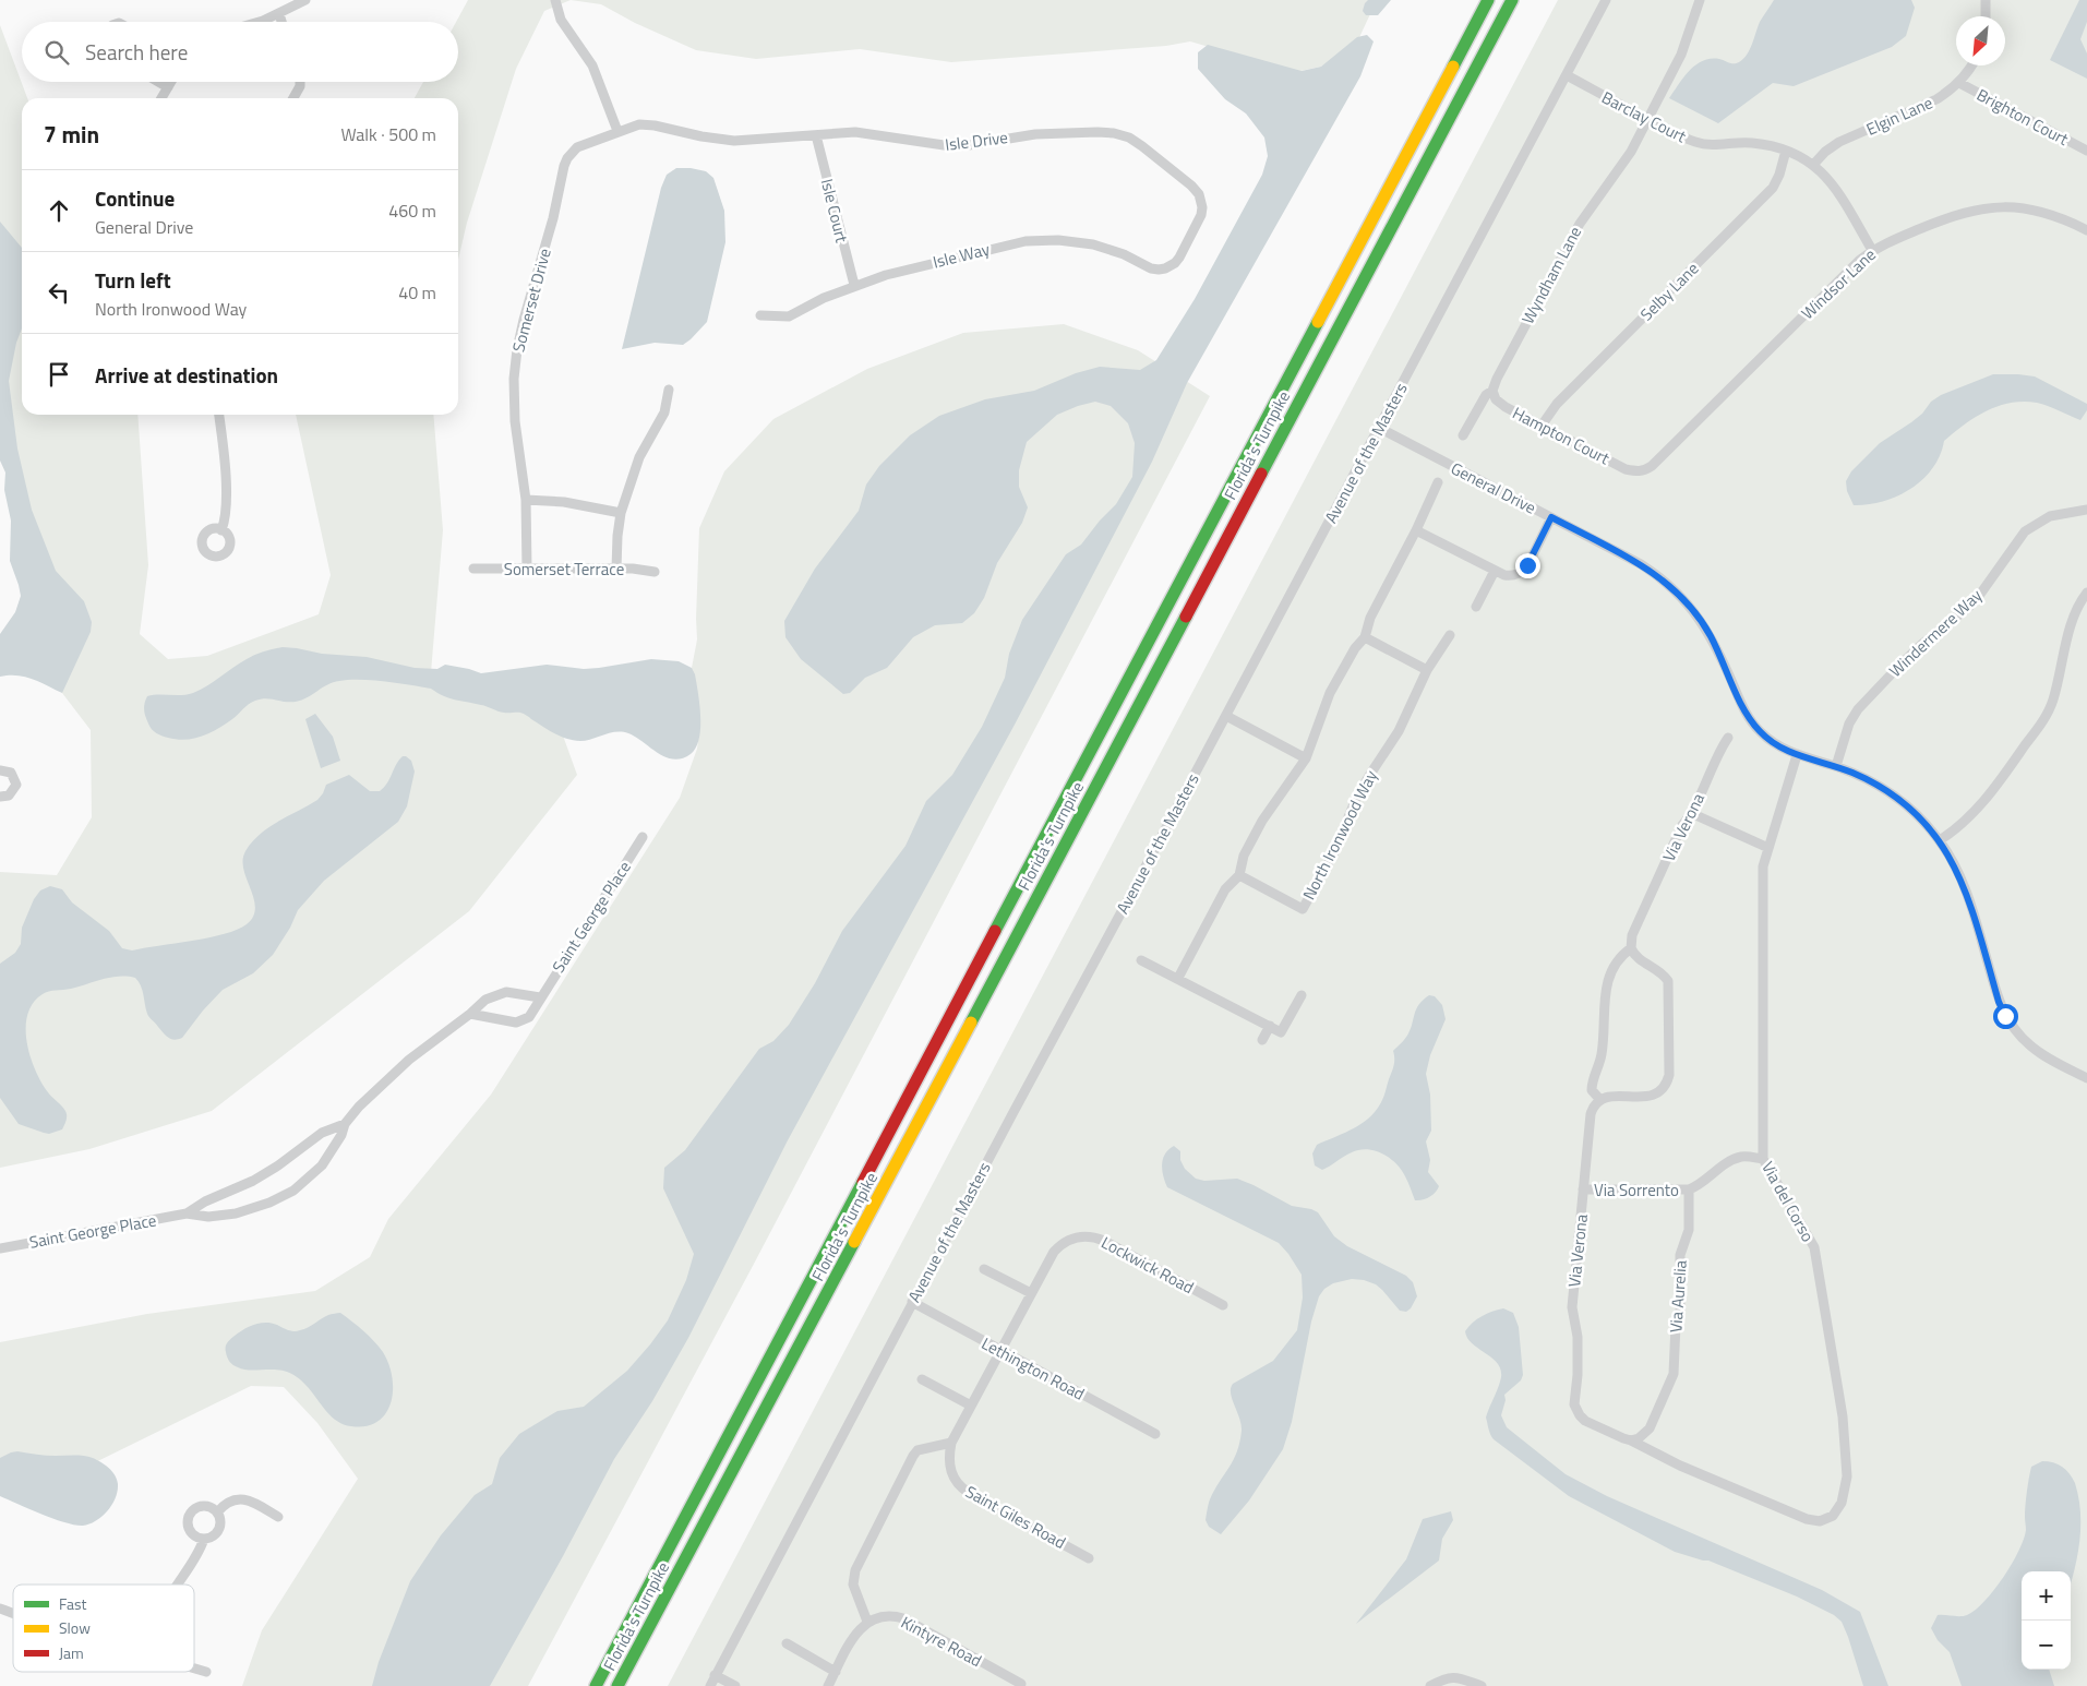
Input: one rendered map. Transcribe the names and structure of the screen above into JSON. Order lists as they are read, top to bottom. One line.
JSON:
{"streets":{"highway":["Florida's Turnpike"],"street":["Elgin Lane","Barclay Court","Brighton Court","Isle Drive","Isle Court","Isle Way","Wyndham Lane","Windsor Lane","Selby Lane","Somerset Drive","Hampton Court","Avenue of the Masters","General Drive","Somerset Terrace","Windermere Way","Via Verona","North Ironwood Way","Saint George Place","Via Sorrento","Via del Corso","Lockwick Road","Via Aurelia","Lethington Road","Saint Giles Road","Kintyre Road"]},"crossings":[["Elgin Lane","Barclay Court"],["Elgin Lane","Brighton Court"],["Barclay Court","Wyndham Lane"],["Barclay Court","Windsor Lane"],["Barclay Court","Selby Lane"],["Barclay Court","Avenue of the Masters"],["Isle Drive","Isle Court"],["Isle Drive","Isle Way"],["Isle Drive","Somerset Drive"],["Isle Court","Isle Way"],["Wyndham Lane","Hampton Court"],["Windsor Lane","Hampton Court"],["Selby Lane","Hampton Court"],["Somerset Drive","Somerset Terrace"],["Avenue of the Masters","General Drive"],["Avenue of the Masters","Lethington Road"],["General Drive","Windermere Way"],["General Drive","Via del Corso"],["Via Verona","Via Sorrento"],["Via Verona","Via del Corso"],["Via Sorrento","Via Aurelia"],["Via del Corso","Via Aurelia"],["Lockwick Road","Lethington Road"],["Lockwick Road","Saint Giles Road"],["Lethington Road","Saint Giles Road"]],"legend":["Fast","Slow","Jam"],"north":"bottom left","page":{"search":"Search here","heading":["7 min","Walk · 500 m"],"list":[["Continue","General Drive","460 m"],["Turn left","North Ironwood Way","40 m"],"Arrive at destination"],"map_buttons":["+","−"]}}
